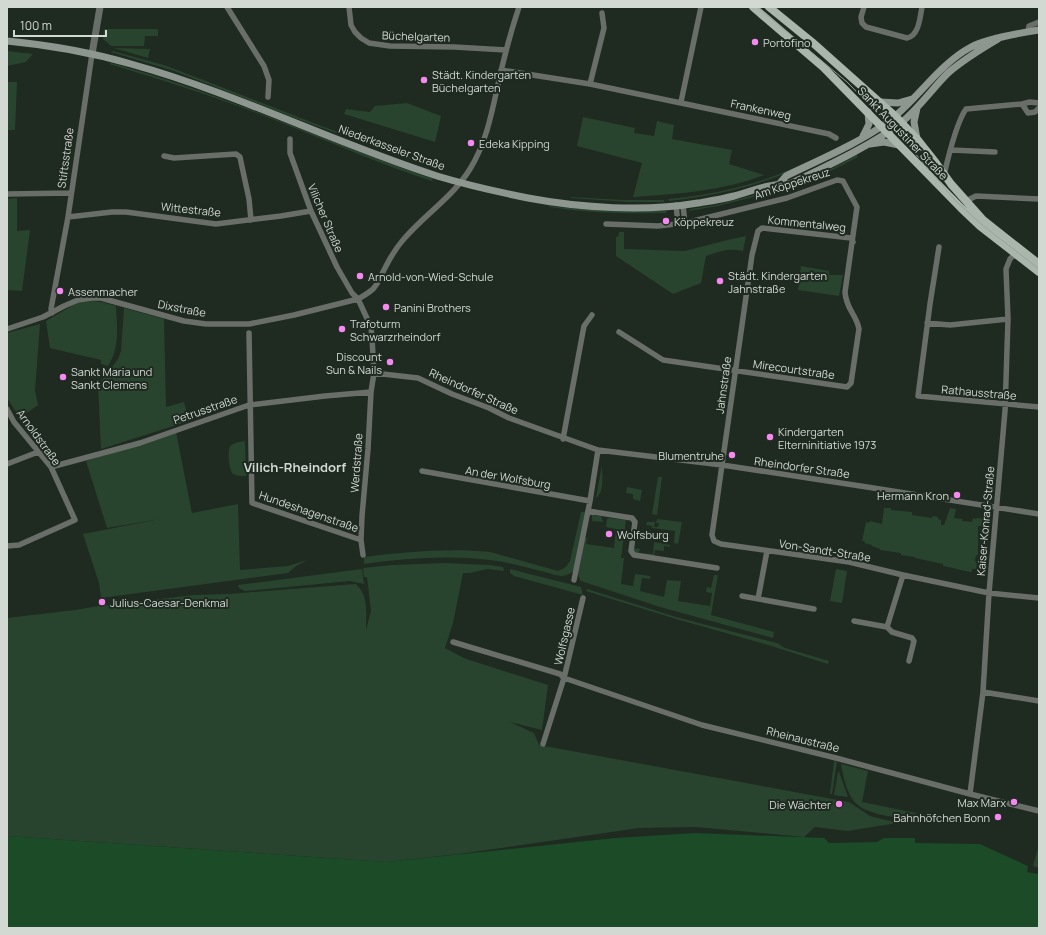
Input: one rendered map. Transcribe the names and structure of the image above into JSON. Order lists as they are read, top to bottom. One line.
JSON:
{"streets":{"main road":["Sankt Augustiner Straße","Niederkasseler Straße"],"street":["Büchelgarten","Frankenweg","Stiftsstraße","Am Köppekreuz","Wittestraße","Vilicher Straße","Kommentalweg","Dixstraße","Mirecourtstraße","Jahnstraße","Rheindorfer Straße","Rathausstraße","Petrusstraße","Arnoldstraße","Werdstraße","An der Wolfsburg","Hundeshagenstraße","Kaiser-Konrad-Straße","Von-Sandt-Straße","Wolfsgasse","Rheinaustraße"]},"crossings":[["Sankt Augustiner Straße","Niederkasseler Straße"],["Sankt Augustiner Straße","Kaiser-Konrad-Straße"],["Niederkasseler Straße","Stiftsstraße"],["Stiftsstraße","Wittestraße"],["Stiftsstraße","Dixstraße"],["Am Köppekreuz","Kommentalweg"],["Am Köppekreuz","Mirecourtstraße"],["Wittestraße","Vilicher Straße"],["Vilicher Straße","Dixstraße"],["Vilicher Straße","Rheindorfer Straße"],["Vilicher Straße","Werdstraße"],["Kommentalweg","Mirecourtstraße"],["Kommentalweg","Jahnstraße"],["Mirecourtstraße","Jahnstraße"],["Jahnstraße","Rheindorfer Straße"],["Jahnstraße","Von-Sandt-Straße"],["Rheindorfer Straße","Werdstraße"],["Rheindorfer Straße","Kaiser-Konrad-Straße"],["Rathausstraße","Kaiser-Konrad-Straße"],["Petrusstraße","Arnoldstraße"],["Petrusstraße","Werdstraße"],["Petrusstraße","Hundeshagenstraße"],["Werdstraße","Hundeshagenstraße"],["Kaiser-Konrad-Straße","Von-Sandt-Straße"],["Kaiser-Konrad-Straße","Rheinaustraße"],["Wolfsgasse","Rheinaustraße"]],"districts":["Vilich-Rheindorf"],"places":["Portofino","Städt. Kindergarten Büchelgarten","Edeka Kipping","Köppekreuz","Arnold-von-Wied-Schule","Städt. Kindergarten Jahnstraße","Assenmacher","Panini Brothers","Trafoturm Schwarzrheindorf","Discount Sun & Nails","Sankt Maria und Sankt Clemens","Kindergarten Elterninitiative 1973","Blumentruhe","Hermann Kron","Wolfsburg","Julius-Caesar-Denkmal","Max Marx","Die Wächter","Bahnhöfchen Bonn"],"scale_bar":"100 m"}
